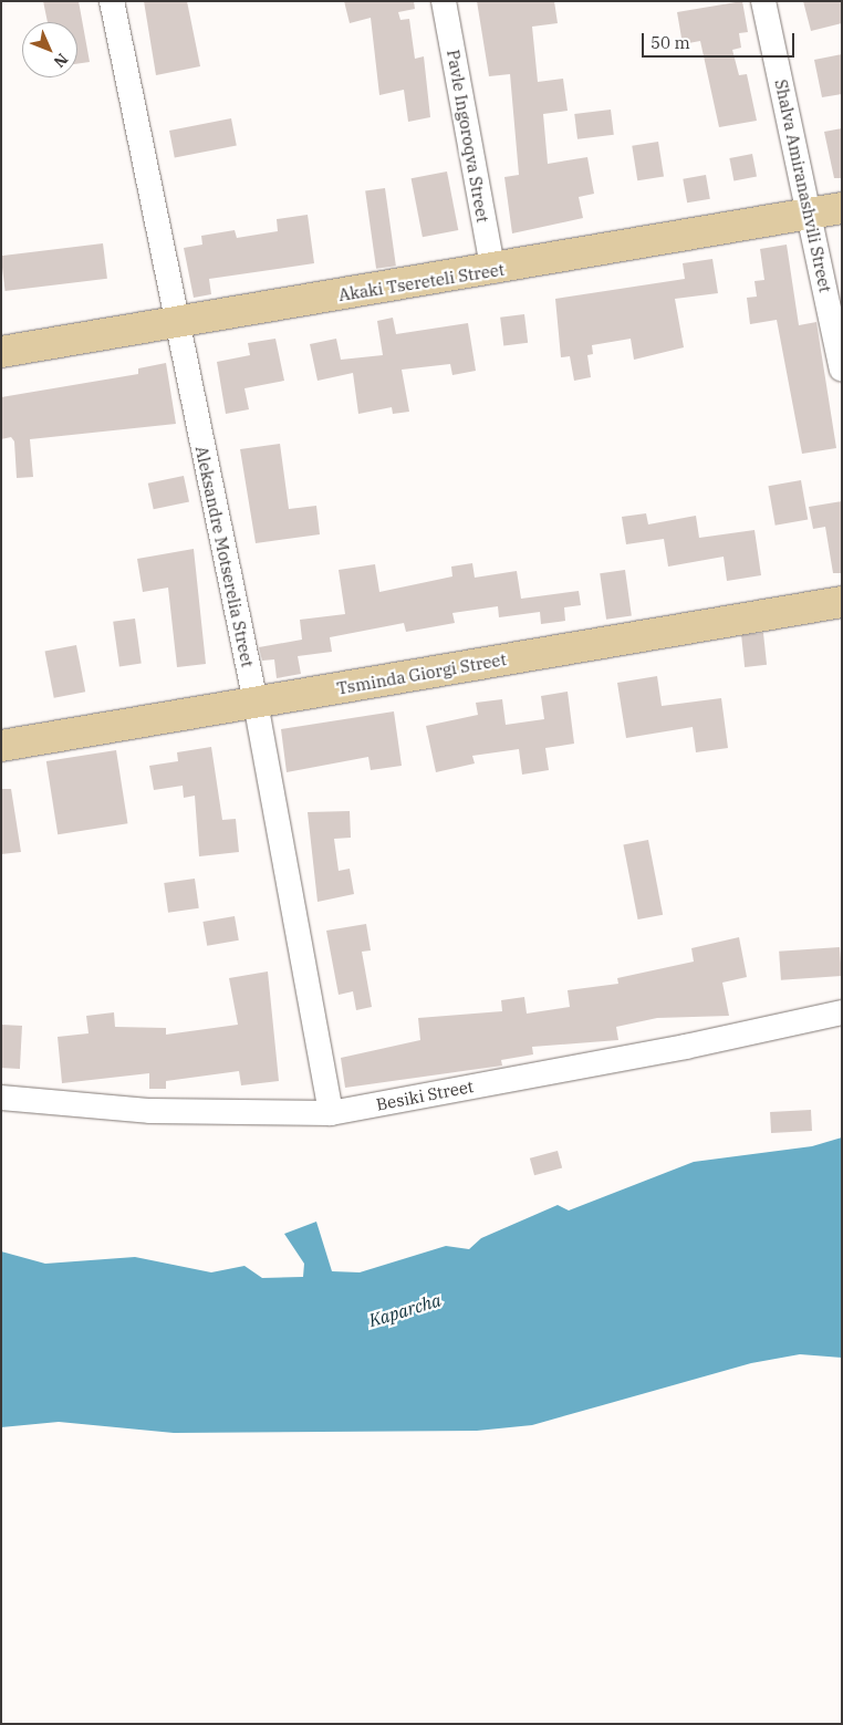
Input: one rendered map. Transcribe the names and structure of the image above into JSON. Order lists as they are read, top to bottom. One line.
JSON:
{"streets":{"main road":["Akaki Tsereteli Street","Tsminda Giorgi Street"],"street":["Pavle Ingoroqva Street","Shalva Amiranashvili Street","Aleksandre Motserelia Street","Besiki Street"]},"crossings":[["Pavle Ingoroqva Street","Akaki Tsereteli Street"],["Shalva Amiranashvili Street","Akaki Tsereteli Street"],["Akaki Tsereteli Street","Aleksandre Motserelia Street"],["Aleksandre Motserelia Street","Tsminda Giorgi Street"],["Aleksandre Motserelia Street","Besiki Street"]],"water":["Kaparcha"],"scale_bar":"50 m","north":"bottom right"}
